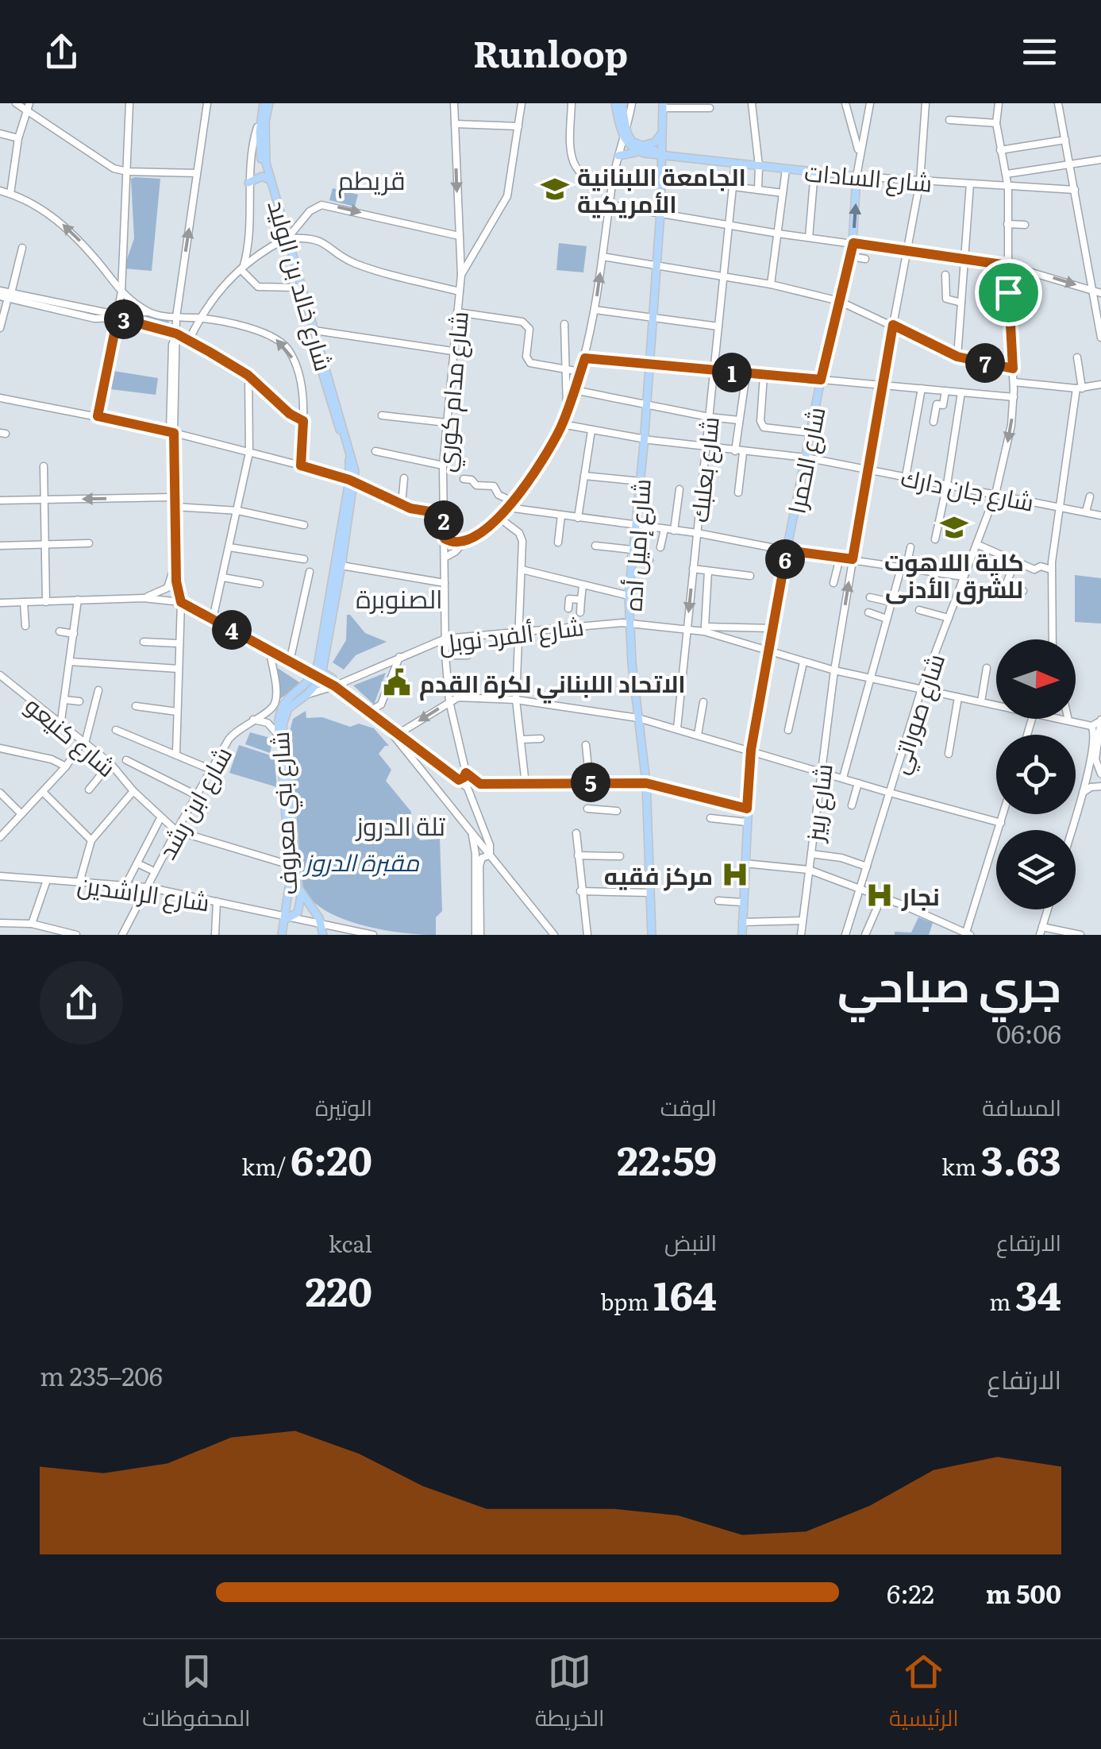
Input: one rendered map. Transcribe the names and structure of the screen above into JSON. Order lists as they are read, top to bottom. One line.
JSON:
{"streets":{"main road":["شارع السادات","شارع خالد بن الوليد","شارع الحمرا","شارع إميل أده","شارع بني معروف"],"street":["شارع مدام كوري","شارع بعلبك","شارع جان دارك","شارع ألفرد نوبل","شارع صوراتي","شارع كنيعو","شارع ابن رشد","شارع ربيز","شارع الراشدين"]},"crossings":[["شارع السادات","شارع الحمرا"],["شارع السادات","شارع بعلبك"],["شارع السادات","شارع إميل أده"],["شارع السادات","شارع صوراتي"],["شارع السادات","شارع ربيز"],["شارع مدام كوري","شارع ألفرد نوبل"],["شارع الحمرا","شارع جان دارك"],["شارع بعلبك","شارع جان دارك"],["شارع بعلبك","شارع ألفرد نوبل"],["شارع جان دارك","شارع إميل أده"],["شارع جان دارك","شارع صوراتي"],["شارع جان دارك","شارع ربيز"],["شارع إميل أده","شارع ألفرد نوبل"],["شارع ألفرد نوبل","شارع بني معروف"],["شارع كنيعو","شارع ابن رشد"],["شارع ابن رشد","شارع الراشدين"],["شارع بني معروف","شارع الراشدين"]],"districts":["قريطم","الصنوبرة","تلة الدروز"],"parks":["مقبرة الدروز"],"places":{"school or university":["الجامعة اللبنانية الأمريكية","كلية اللاهوت للشرق الأدنى"],"public building":["الاتحاد اللبناني لكرة القدم"],"hospital":["مركز فقيه","نجار"]},"north":"right","page":{"header":"Runloop","pins":["3","7","1","2","6","4","5"],"heading":["جري صباحي","06:06"],"stats":[["المسافة","3.63 km"],["الوقت","22:59"],["الوتيرة","6:20 /km"],["الارتفاع","34 m"],["النبض","164 bpm"],["kcal","220"]],"chart":["الارتفاع","206–235 m"],"list":[{"name":"500 m","note":"6:22"}],"tabs":["الرئيسية","الخريطة","المحفوظات"]}}
